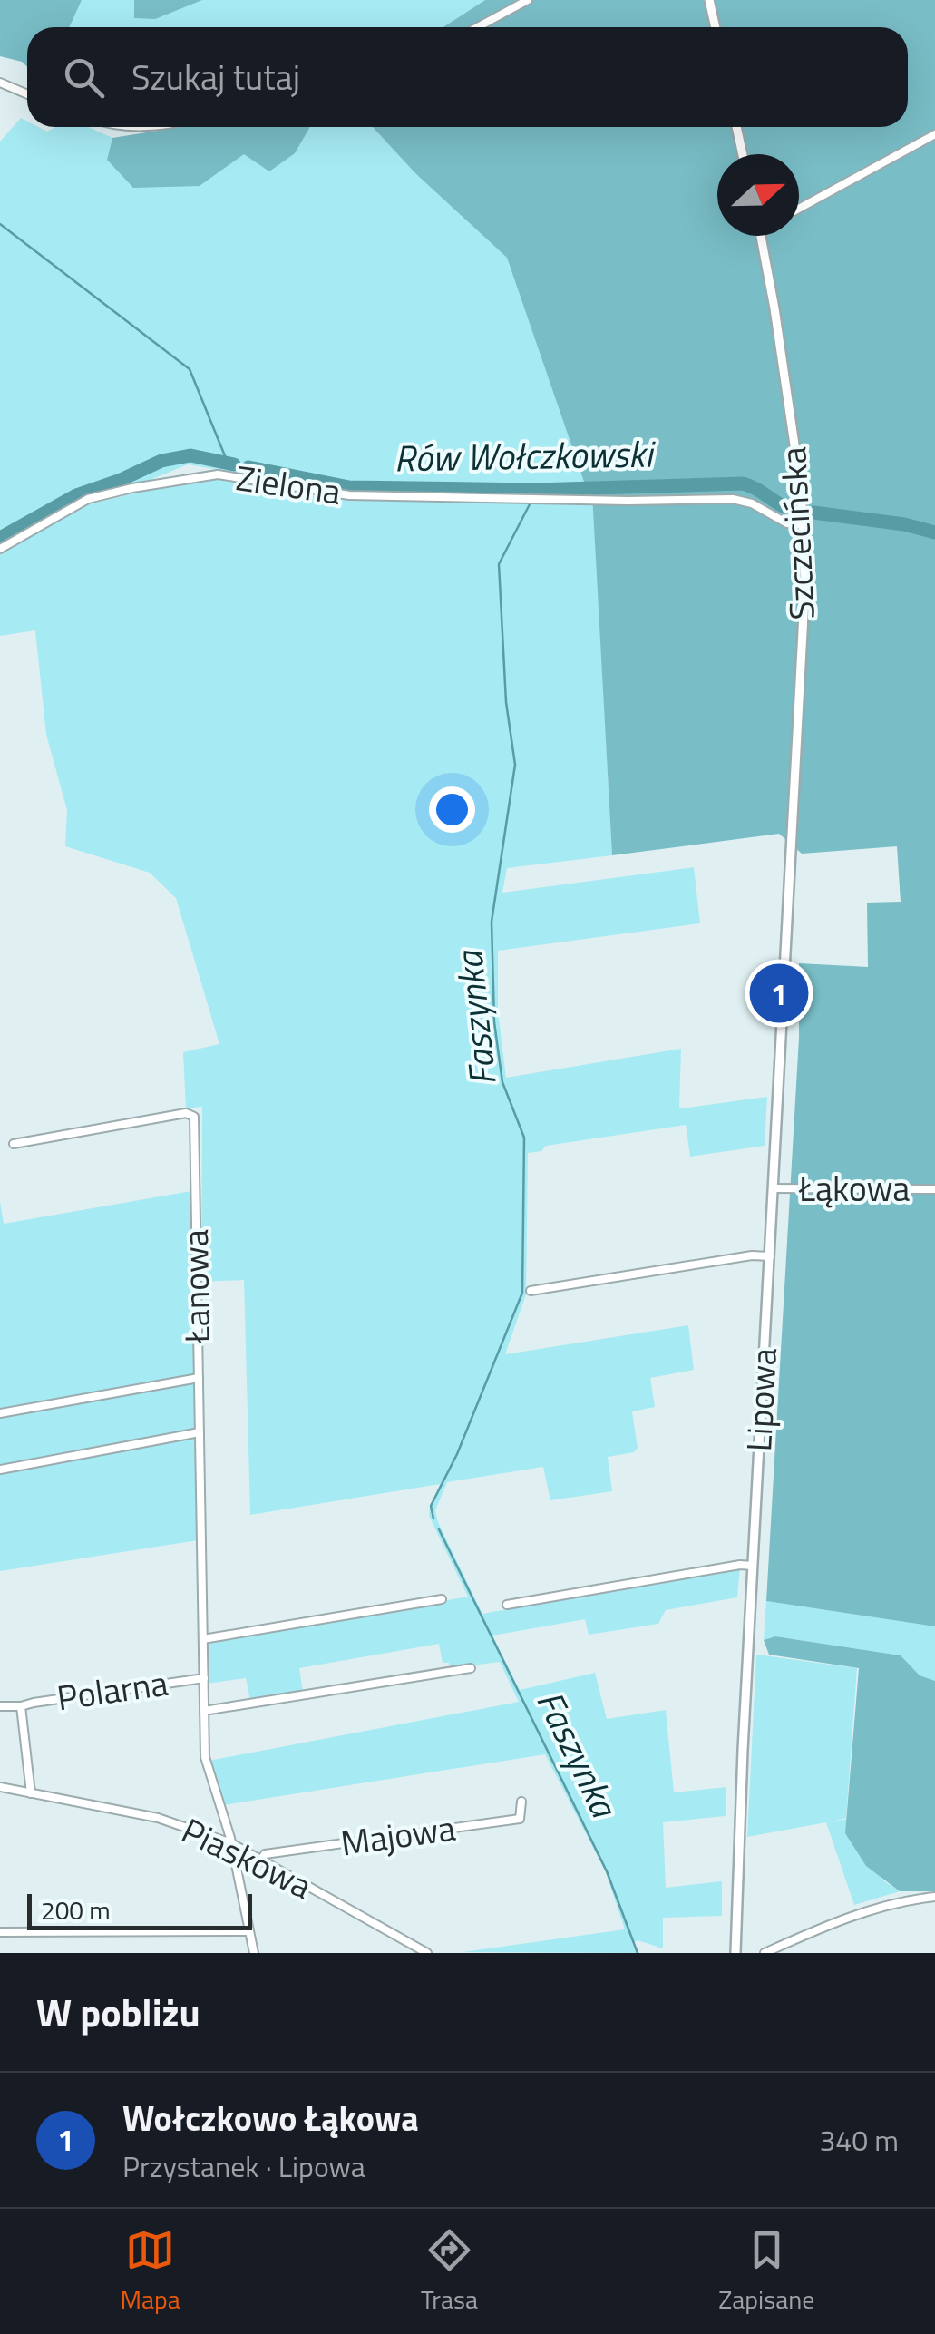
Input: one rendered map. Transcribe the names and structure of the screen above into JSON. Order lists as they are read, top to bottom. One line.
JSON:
{"streets":{"street":["Zielona","Szczecińska","Łąkowa","Łanowa","Lipowa","Polarna","Majowa","Piaskowa"]},"crossings":[["Zielona","Szczecińska"],["Szczecińska","Lipowa"],["Łąkowa","Lipowa"],["Łanowa","Polarna"],["Łanowa","Piaskowa"],["Polarna","Piaskowa"],["Majowa","Piaskowa"]],"water":["Rów Wołczkowski","Faszynka"],"scale_bar":"200 m","north":"right","page":{"search":"Szukaj tutaj","pins":"1","scale":"200 m","heading":"W pobliżu","list":[{"mark":"1","name":"Wołczkowo Łąkowa","note":"Przystanek · Lipowa","value":"340 m"}],"nav":["Mapa","Trasa","Zapisane"]}}
